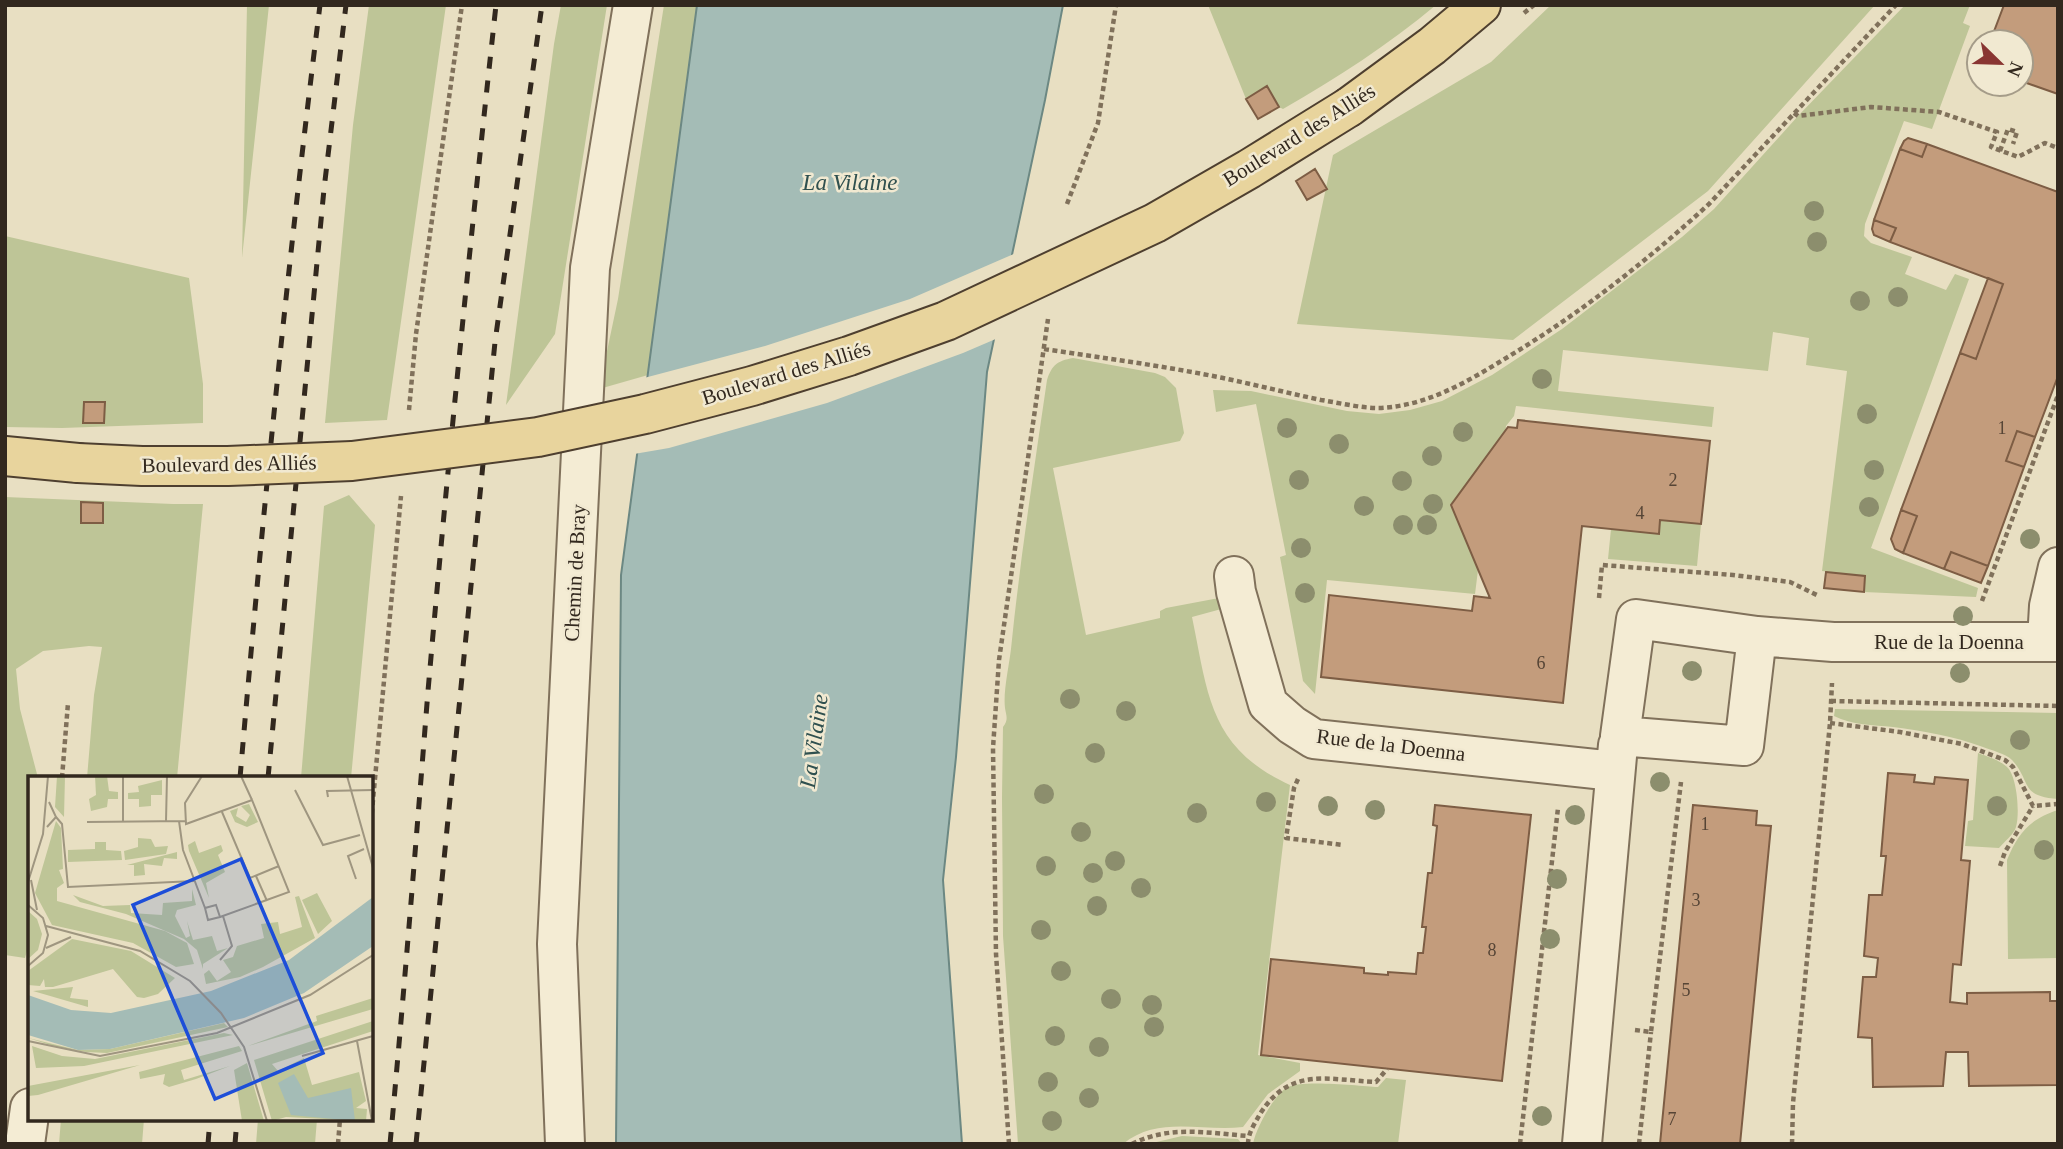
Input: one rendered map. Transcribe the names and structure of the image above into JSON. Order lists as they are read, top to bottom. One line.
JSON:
{"streets":{"main road":["Boulevard des Alliés"],"street":["Chemin de Bray","Rue de la Doenna"]},"water":["La Vilaine"],"house_numbers":["1","2","4","6","1","3","8","5","7"],"north":"bottom right"}
